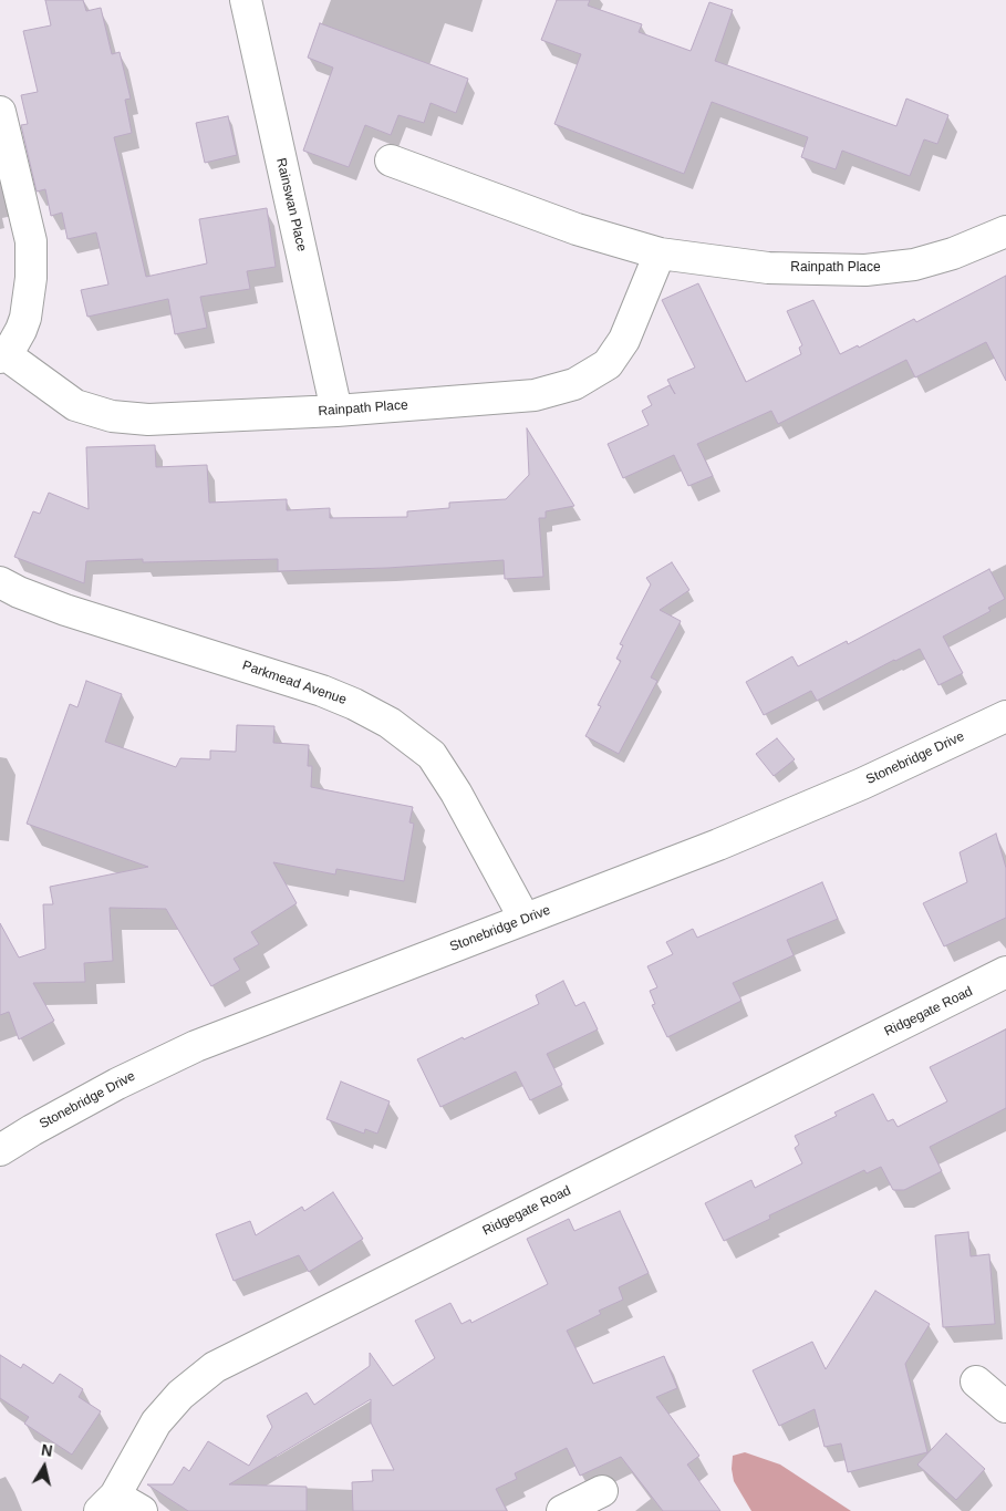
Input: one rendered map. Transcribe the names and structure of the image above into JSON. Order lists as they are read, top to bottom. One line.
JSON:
{"streets":{"street":["Rainswan Place","Rainpath Place","Parkmead Avenue","Stonebridge Drive","Ridgegate Road"]},"crossings":[["Rainswan Place","Rainpath Place"],["Parkmead Avenue","Stonebridge Drive"]],"north":"top"}
